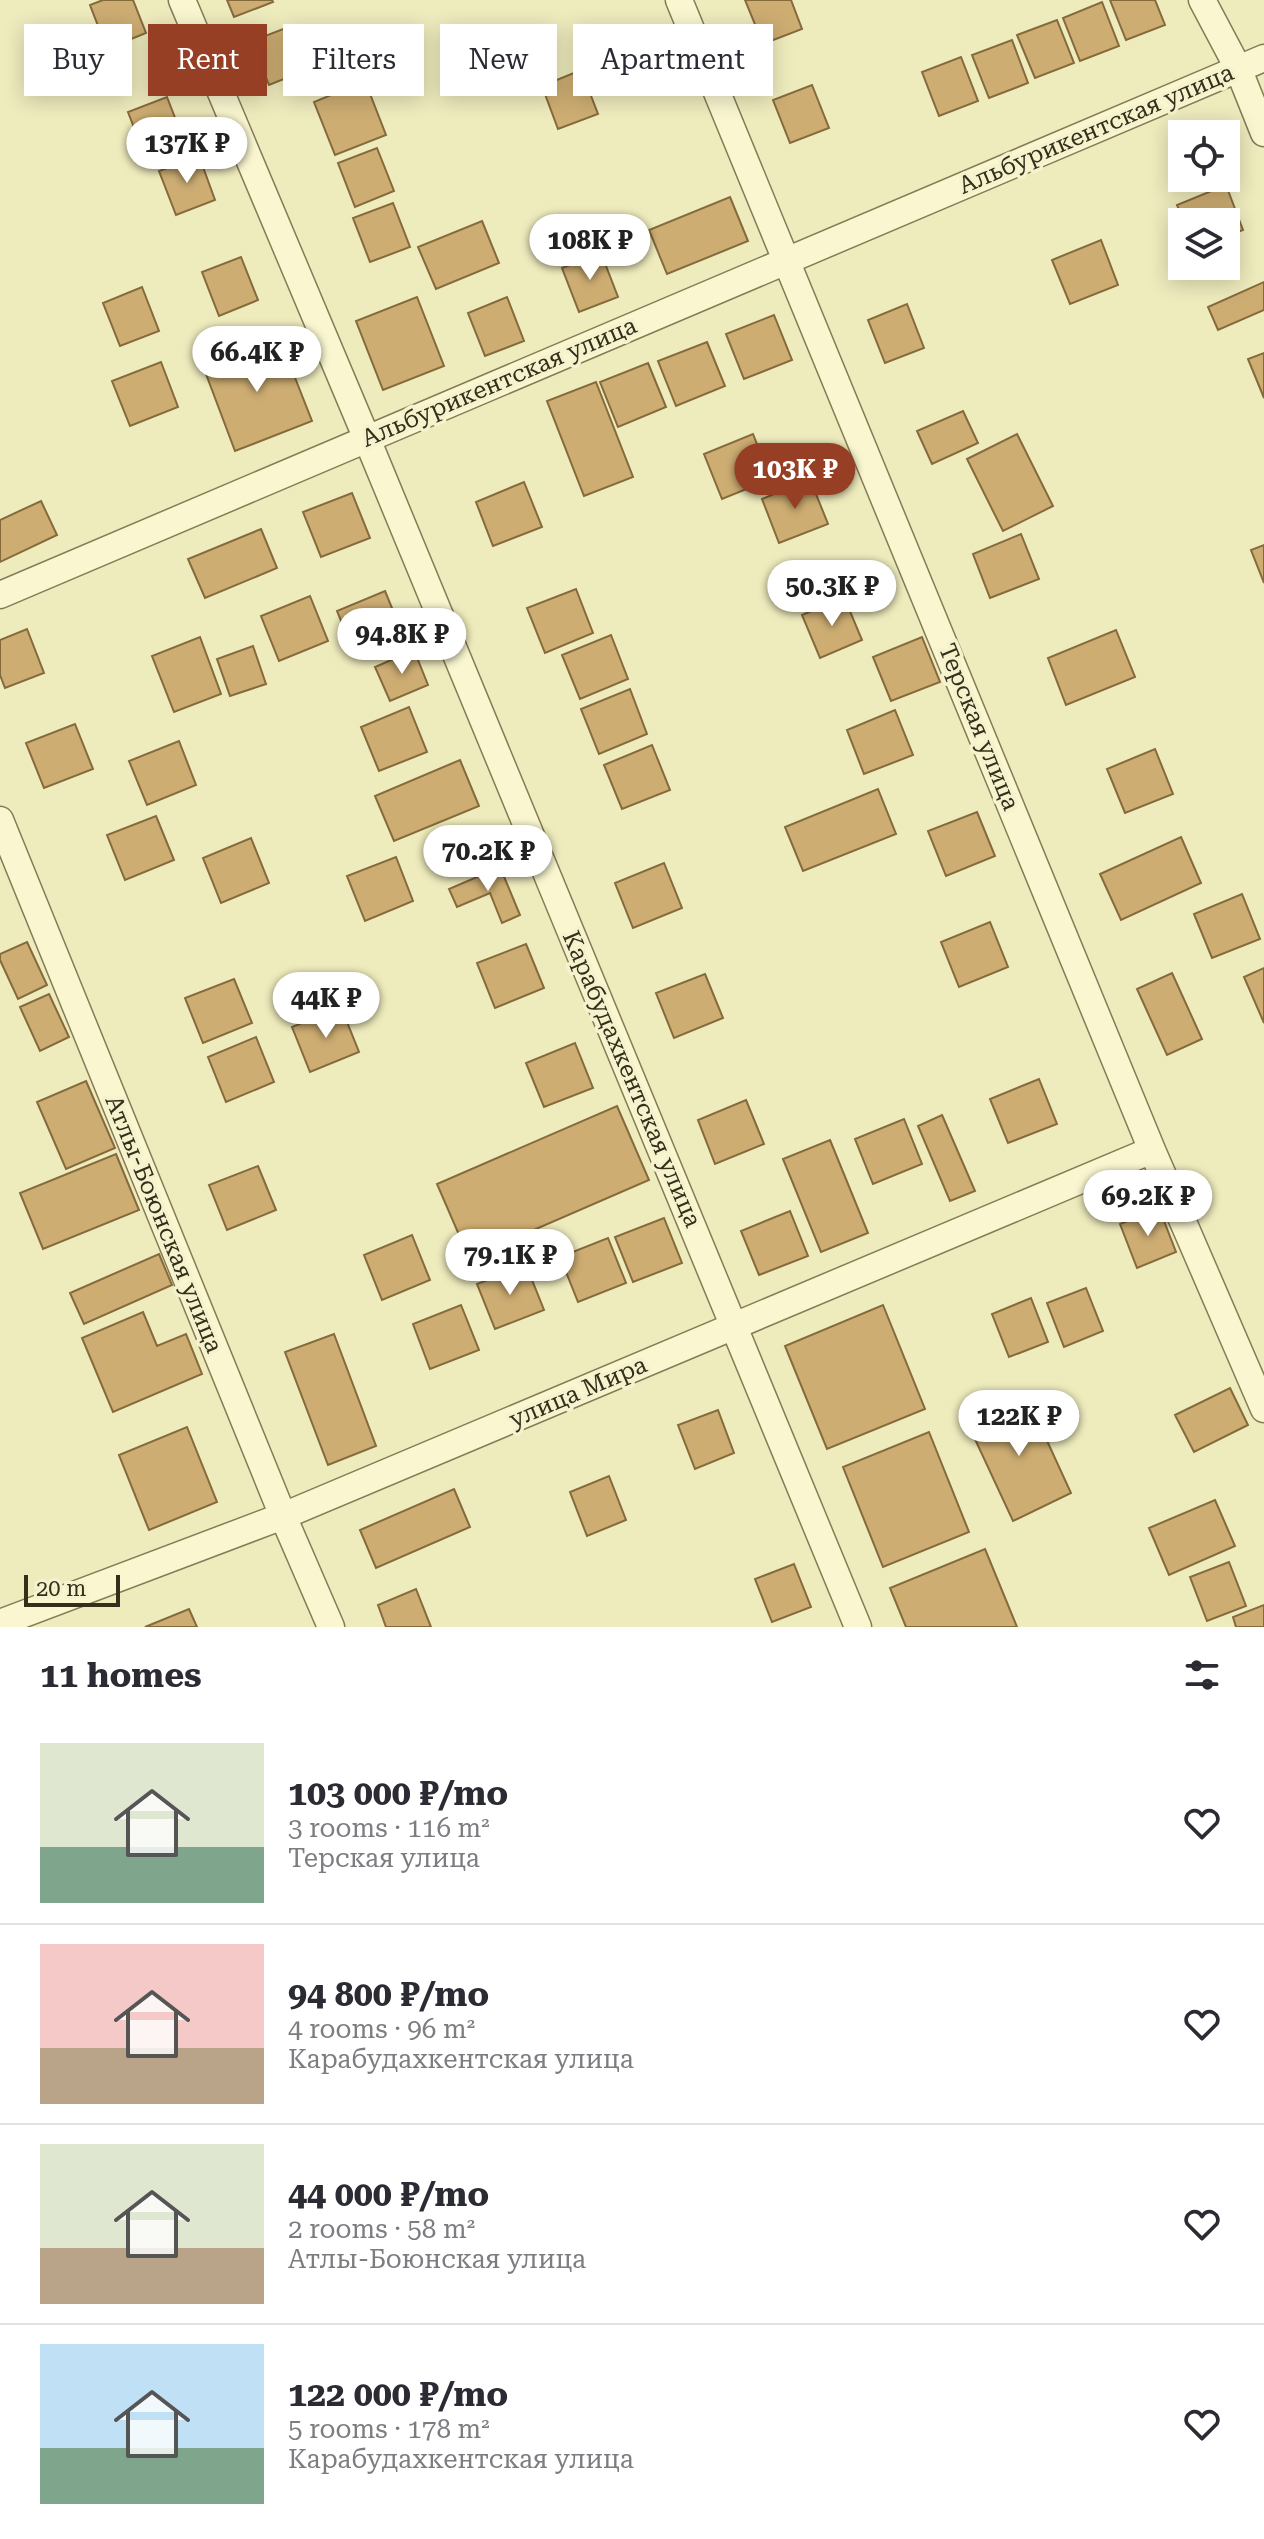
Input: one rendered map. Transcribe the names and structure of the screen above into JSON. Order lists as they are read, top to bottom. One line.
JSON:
{"streets":{"street":["Альбурикентская улица","Терская улица","Карабудахкентская улица","Атлы-Боюнская улица","улица Мира"]},"crossings":[["Альбурикентская улица","Терская улица"],["Альбурикентская улица","Карабудахкентская улица"],["Терская улица","улица Мира"],["Карабудахкентская улица","улица Мира"],["Атлы-Боюнская улица","улица Мира"]],"scale_bar":"20 m","page":{"chip":["Buy","Rent","Filters","New","Apartment"],"price":["137K ₽","108K ₽","66.4K ₽","103K ₽","50.3K ₽","94.8K ₽","70.2K ₽","44K ₽","69.2K ₽","79.1K ₽","122K ₽"],"scale":"20 m","heading":"11 homes","list":[{"name":"103 000 ₽/mo","note":"3 rooms · 116 m² · Терская улица"},{"name":"94 800 ₽/mo","note":"4 rooms · 96 m² · Карабудахкентская улица"},{"name":"44 000 ₽/mo","note":"2 rooms · 58 m² · Атлы-Боюнская улица"},{"name":"122 000 ₽/mo","note":"5 rooms · 178 m² · Карабудахкентская улица"}]}}
